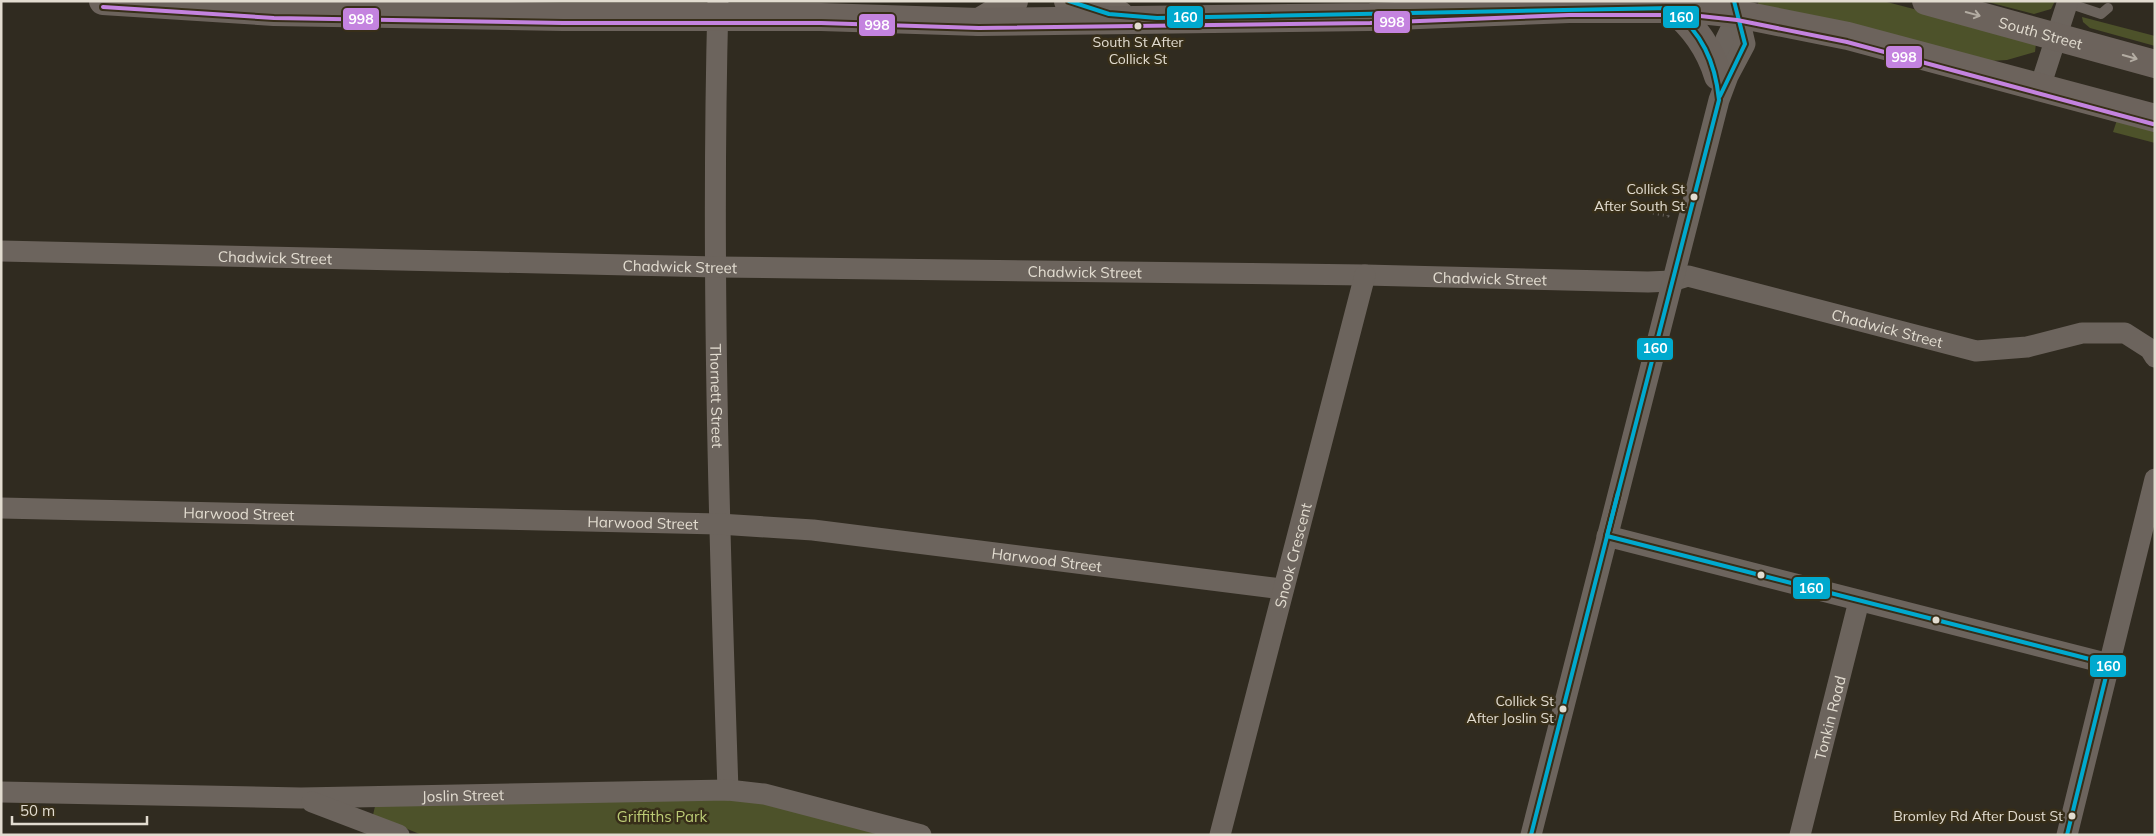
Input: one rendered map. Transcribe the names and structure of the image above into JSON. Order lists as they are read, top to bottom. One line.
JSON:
{"streets":{"main road":["South Street"],"street":["Chadwick Street","Thornett Street","Harwood Street","Snook Crescent","Tonkin Road","Joslin Street"]},"crossings":[["Chadwick Street","Thornett Street"],["Chadwick Street","Snook Crescent"],["Thornett Street","Harwood Street"],["Thornett Street","Joslin Street"],["Harwood Street","Snook Crescent"]],"parks":["Griffiths Park"],"places":["South St After Collick St","Collick St After South St","Collick St After Joslin St","Bromley Rd After Doust St"],"lines":["transit line 160","transit line 998"],"scale_bar":"50 m"}
